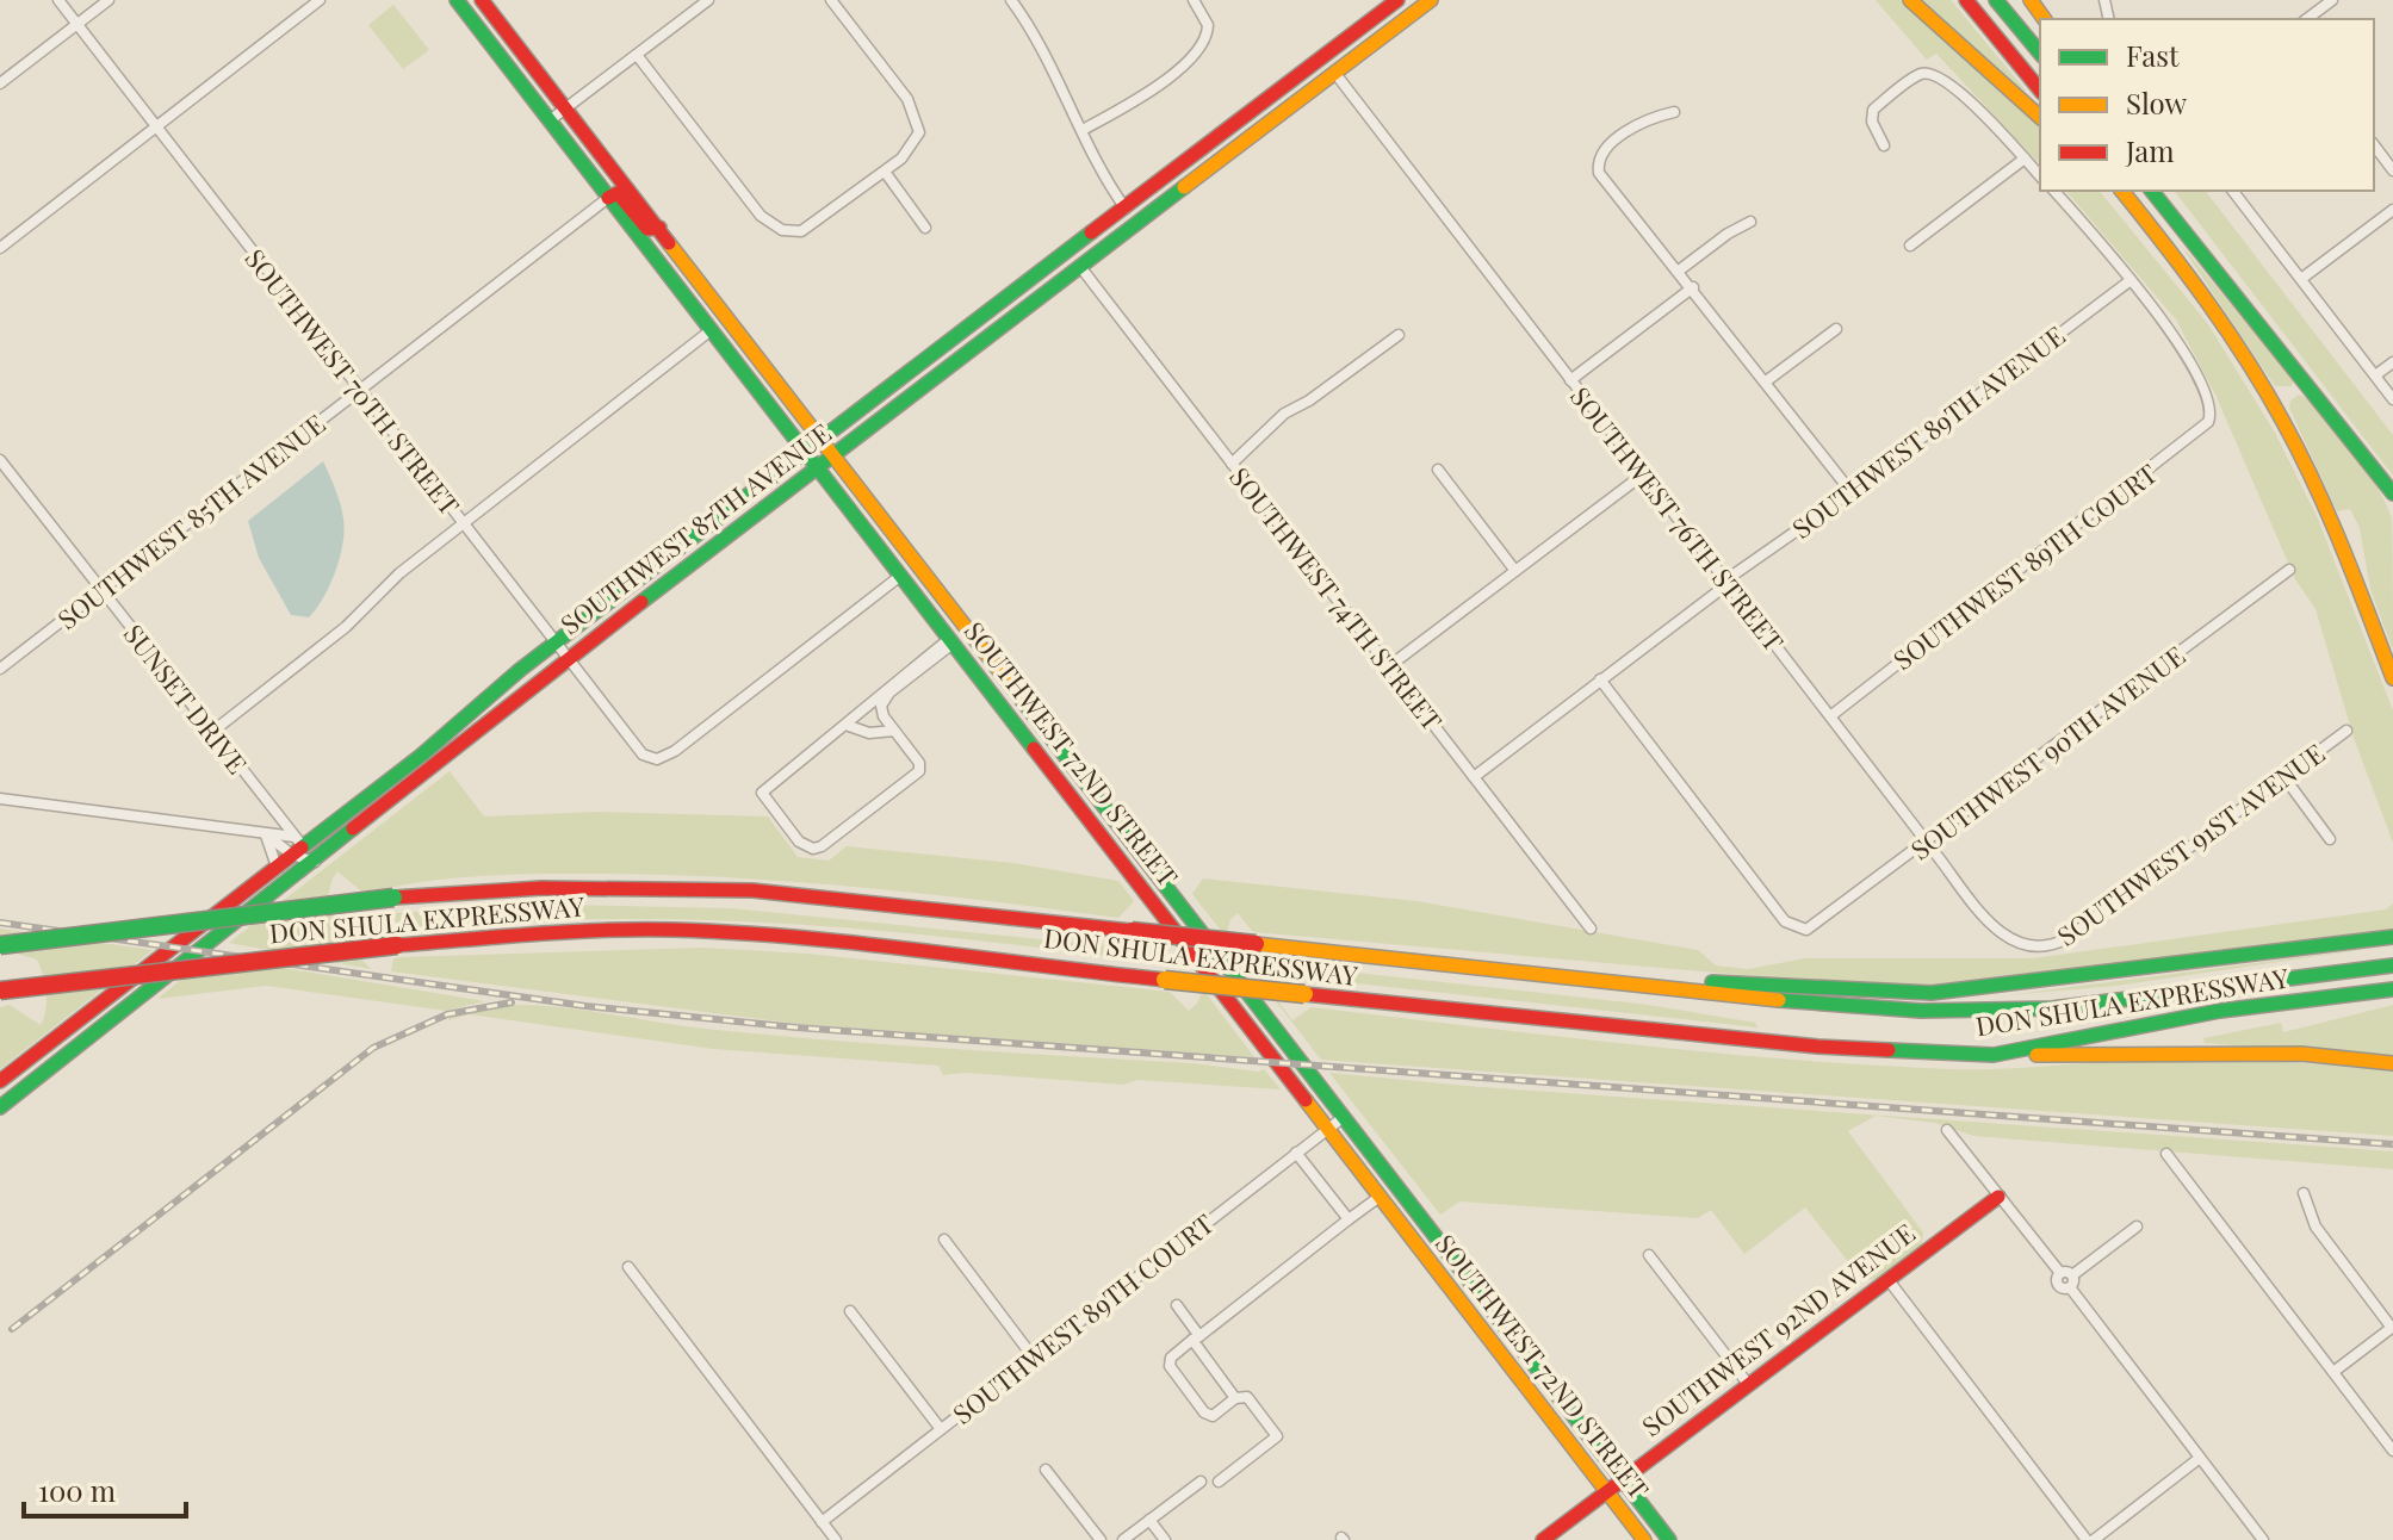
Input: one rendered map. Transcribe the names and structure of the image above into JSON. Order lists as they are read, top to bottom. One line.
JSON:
{"streets":{"main road":["SOUTHWEST 87TH AVENUE","SOUTHWEST 72ND STREET","DON SHULA EXPRESSWAY","SOUTHWEST 92ND AVENUE"],"street":["SOUTHWEST 70TH STREET","SOUTHWEST 89TH AVENUE","SOUTHWEST 76TH STREET","SOUTHWEST 85TH AVENUE","SOUTHWEST 89TH COURT","SOUTHWEST 74TH STREET","SUNSET DRIVE","SOUTHWEST 90TH AVENUE","SOUTHWEST 91ST AVENUE"]},"crossings":[["SOUTHWEST 70TH STREET","SOUTHWEST 85TH AVENUE"],["SOUTHWEST 70TH STREET","SOUTHWEST 87TH AVENUE"],["SOUTHWEST 70TH STREET","SOUTHWEST 72ND STREET"],["SOUTHWEST 89TH AVENUE","SOUTHWEST 76TH STREET"],["SOUTHWEST 89TH AVENUE","SOUTHWEST 89TH COURT"],["SOUTHWEST 89TH AVENUE","SOUTHWEST 74TH STREET"],["SOUTHWEST 89TH AVENUE","SOUTHWEST 90TH AVENUE"],["SOUTHWEST 76TH STREET","SOUTHWEST 87TH AVENUE"],["SOUTHWEST 76TH STREET","SOUTHWEST 89TH COURT"],["SOUTHWEST 76TH STREET","SOUTHWEST 90TH AVENUE"],["SOUTHWEST 76TH STREET","SOUTHWEST 91ST AVENUE"],["SOUTHWEST 85TH AVENUE","SUNSET DRIVE"],["SOUTHWEST 85TH AVENUE","SOUTHWEST 72ND STREET"],["SOUTHWEST 87TH AVENUE","SOUTHWEST 74TH STREET"],["SOUTHWEST 87TH AVENUE","SUNSET DRIVE"],["SOUTHWEST 87TH AVENUE","SOUTHWEST 72ND STREET"],["SOUTHWEST 89TH COURT","SOUTHWEST 72ND STREET"],["SOUTHWEST 72ND STREET","SOUTHWEST 92ND AVENUE"]],"legend":["Fast","Slow","Jam"],"scale_bar":"100 m"}
